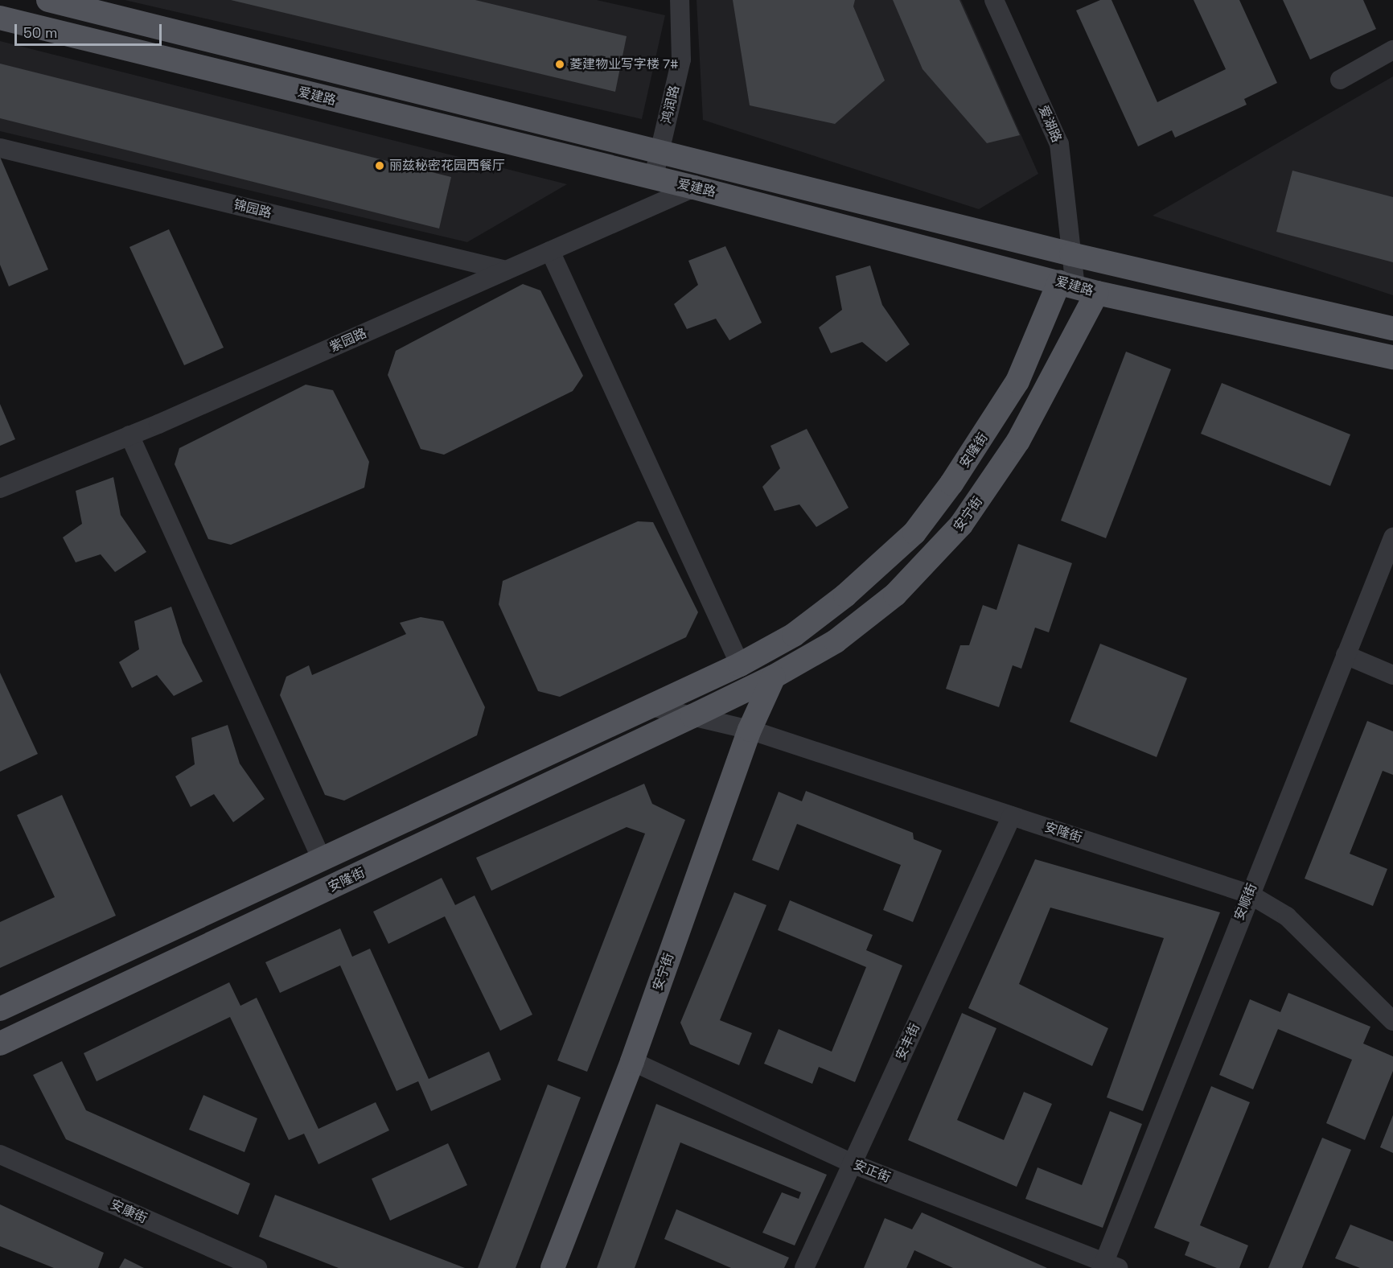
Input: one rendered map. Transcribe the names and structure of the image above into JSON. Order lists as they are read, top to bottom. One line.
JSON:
{"streets":{"main road":["爱建路","安隆街","安宁街"],"street":["鸿润路","爱湖路","锦园路","紫园路","安顺街","安丰街","安正街","安康街"]},"crossings":[["爱建路","鸿润路"],["爱建路","爱湖路"],["爱建路","紫园路"],["爱建路","安隆街"],["爱建路","安宁街"],["爱湖路","安隆街"],["爱湖路","安宁街"],["锦园路","紫园路"],["安隆街","安宁街"],["安隆街","安顺街"],["安隆街","安丰街"],["安宁街","安正街"],["安顺街","安正街"],["安丰街","安正街"]],"places":["菱建物业写字楼 7#","丽兹秘密花园西餐厅"],"scale_bar":"50 m"}
